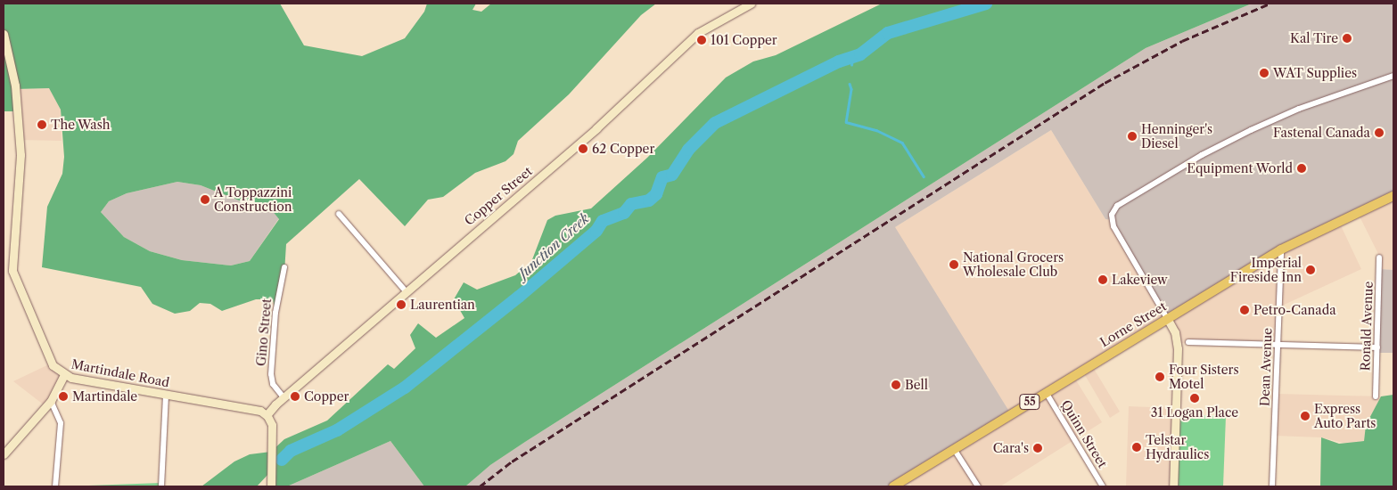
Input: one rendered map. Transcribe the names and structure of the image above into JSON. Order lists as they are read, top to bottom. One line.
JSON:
{"streets":{"main road":["Lorne Street","55"],"street":["Copper Street","Ronald Avenue","Gino Street","Dean Avenue","Martindale Road","Quinn Street"]},"crossings":[["Copper Street","Gino Street"],["Copper Street","Martindale Road"],["Lorne Street","Dean Avenue"],["Lorne Street","Quinn Street"]],"water":["Junction Creek"],"places":["Kal Tire","101 Copper","WAT Supplies","The Wash","Fastenal Canada","Henninger's Diesel","62 Copper","Equipment World","A Toppazzini Construction","National Grocers Wholesale Club","Imperial Fireside Inn","Lakeview","Laurentian","Petro-Canada","Four Sisters Motel","Bell","Martindale","Copper","31 Logan Place","Express Auto Parts","Telstar Hydraulics","Cara's"]}
